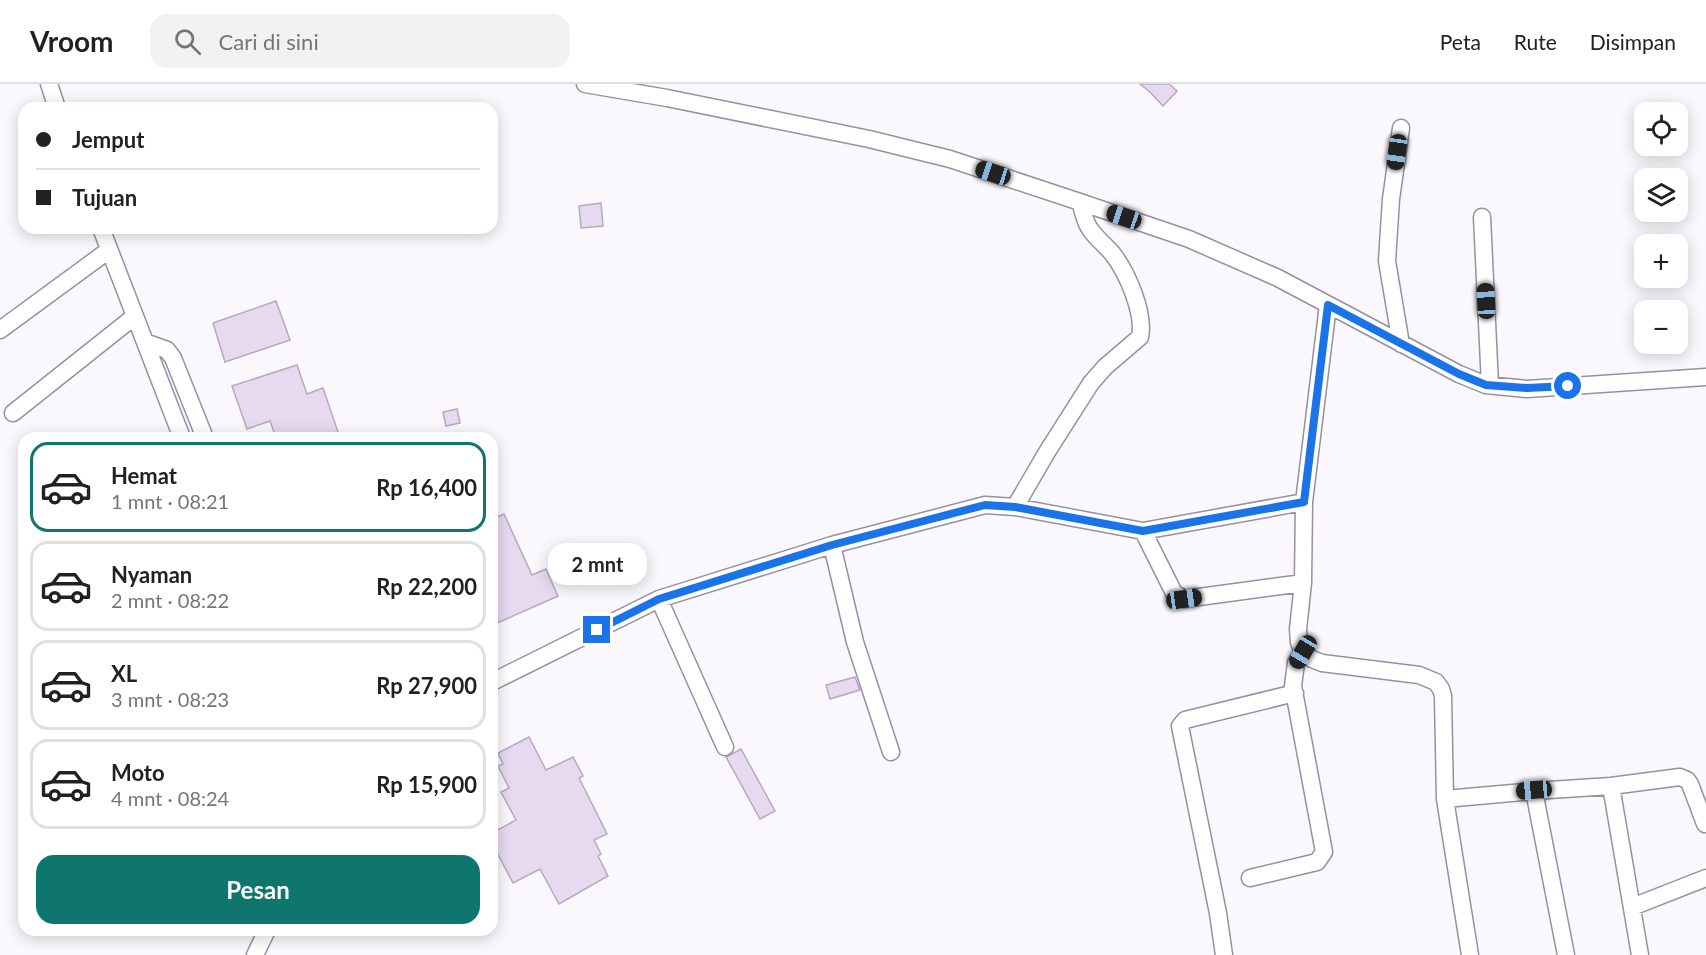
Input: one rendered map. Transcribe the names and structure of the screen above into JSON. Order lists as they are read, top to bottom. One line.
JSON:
{"page":{"header":"Vroom","search":"Cari di sini","nav":["Peta","Rute","Disimpan"],"map_buttons":["+","−"],"banner":["Jemput","Tujuan"],"list":[{"name":"Hemat","note":"1 mnt · 08:21","value":"Rp 16,400"},{"name":"Nyaman","note":"2 mnt · 08:22","value":"Rp 22,200"},{"name":"XL","note":"3 mnt · 08:23","value":"Rp 27,900"},{"name":"Moto","note":"4 mnt · 08:24","value":"Rp 15,900"}],"bubble":"2 mnt","buttons":"Pesan"}}
